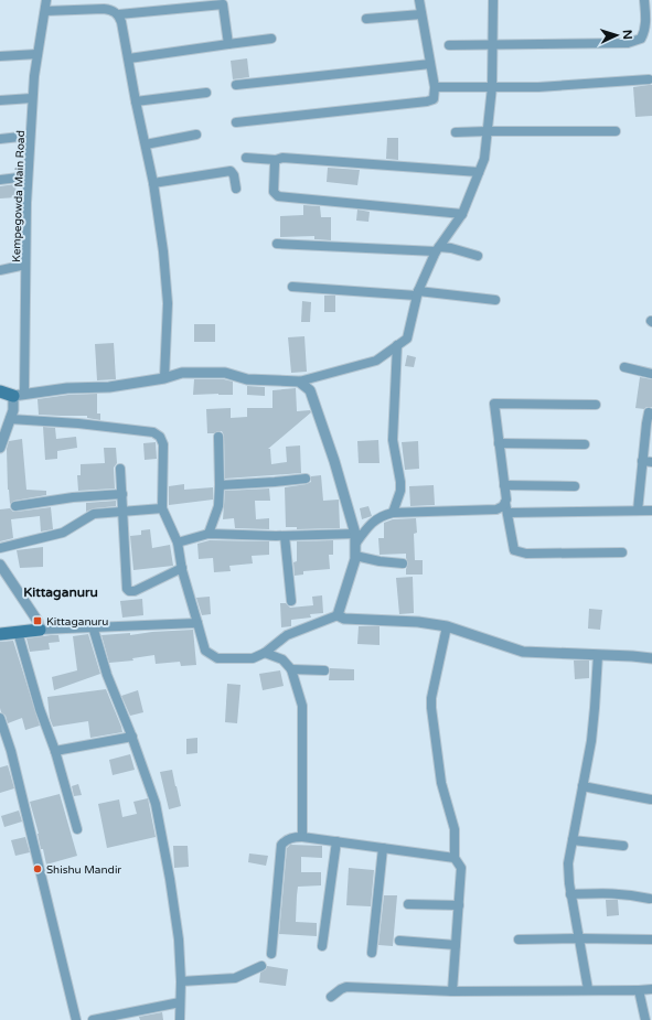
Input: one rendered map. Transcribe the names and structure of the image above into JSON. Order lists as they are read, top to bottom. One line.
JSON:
{"streets":{"street":["Kempegowda Main Road"]},"districts":["Kittaganuru"],"places":{"transit":["Kittaganuru"],"other":["Shishu Mandir"]},"north":"right"}
